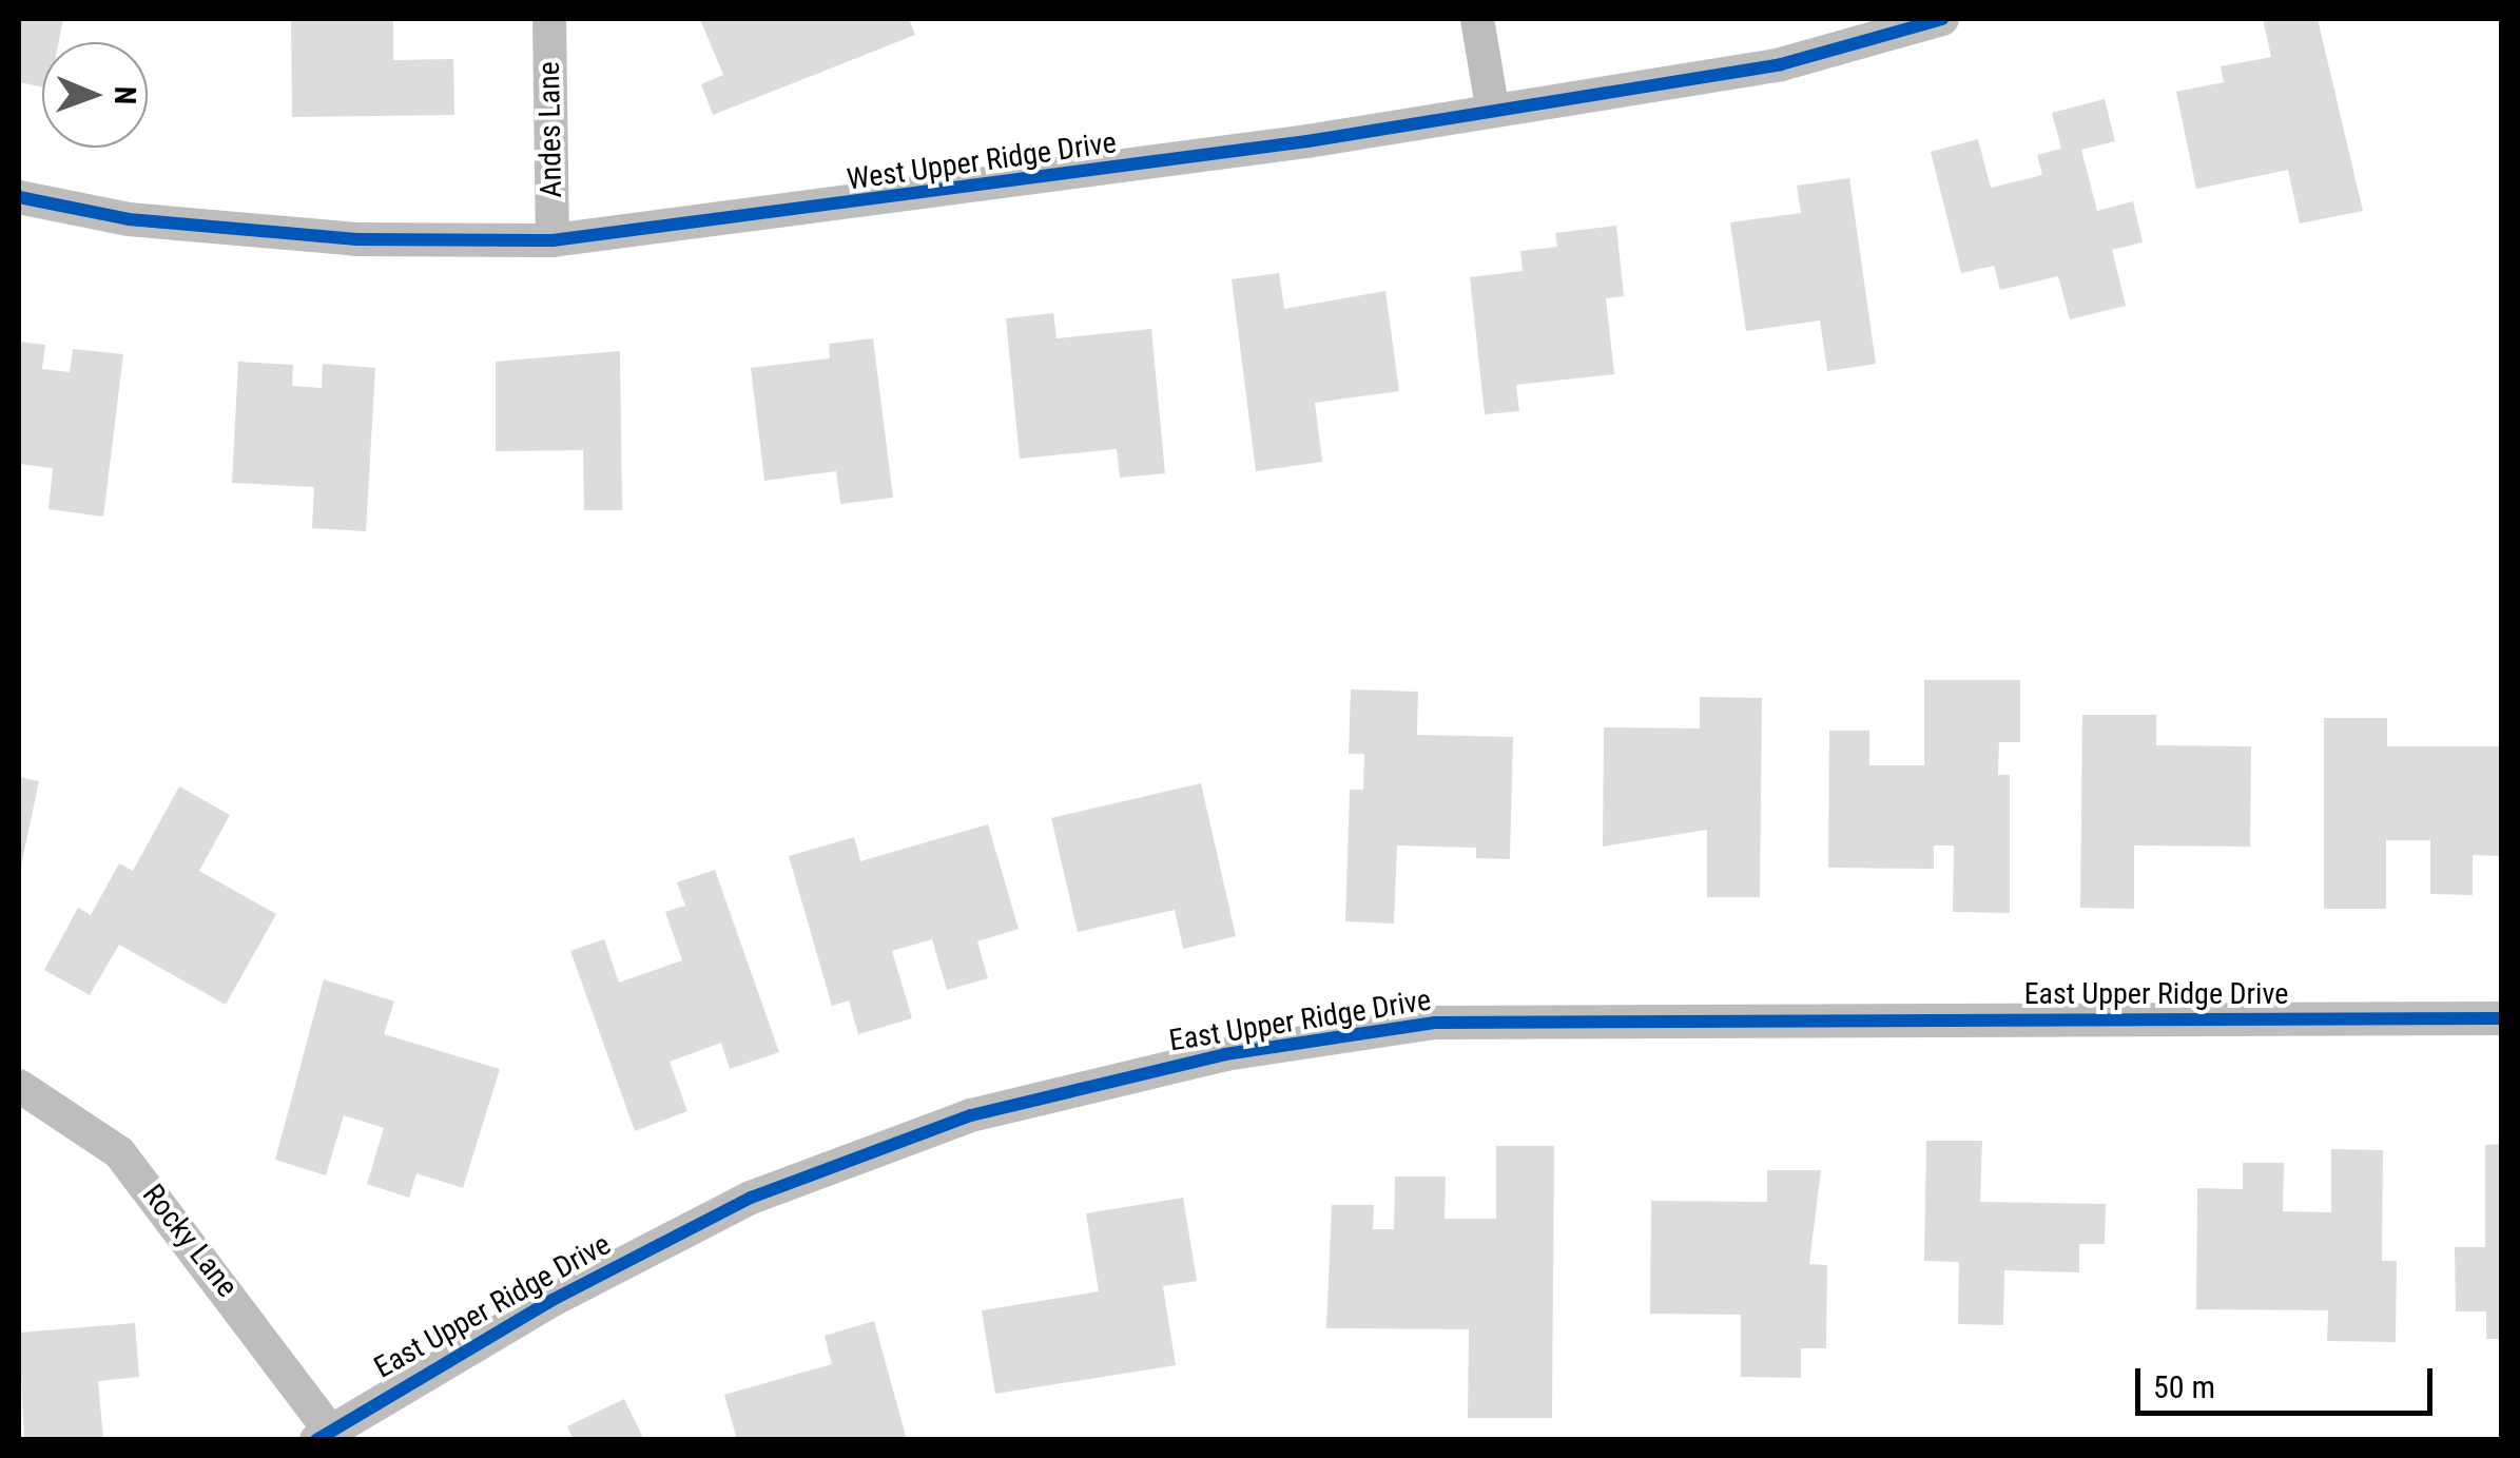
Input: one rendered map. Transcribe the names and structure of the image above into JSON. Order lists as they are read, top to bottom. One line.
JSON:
{"streets":{"street":["Andes Lane","West Upper Ridge Drive","East Upper Ridge Drive","Rocky Lane"]},"crossings":[["Andes Lane","West Upper Ridge Drive"],["East Upper Ridge Drive","Rocky Lane"]],"scale_bar":"50 m","north":"right"}
